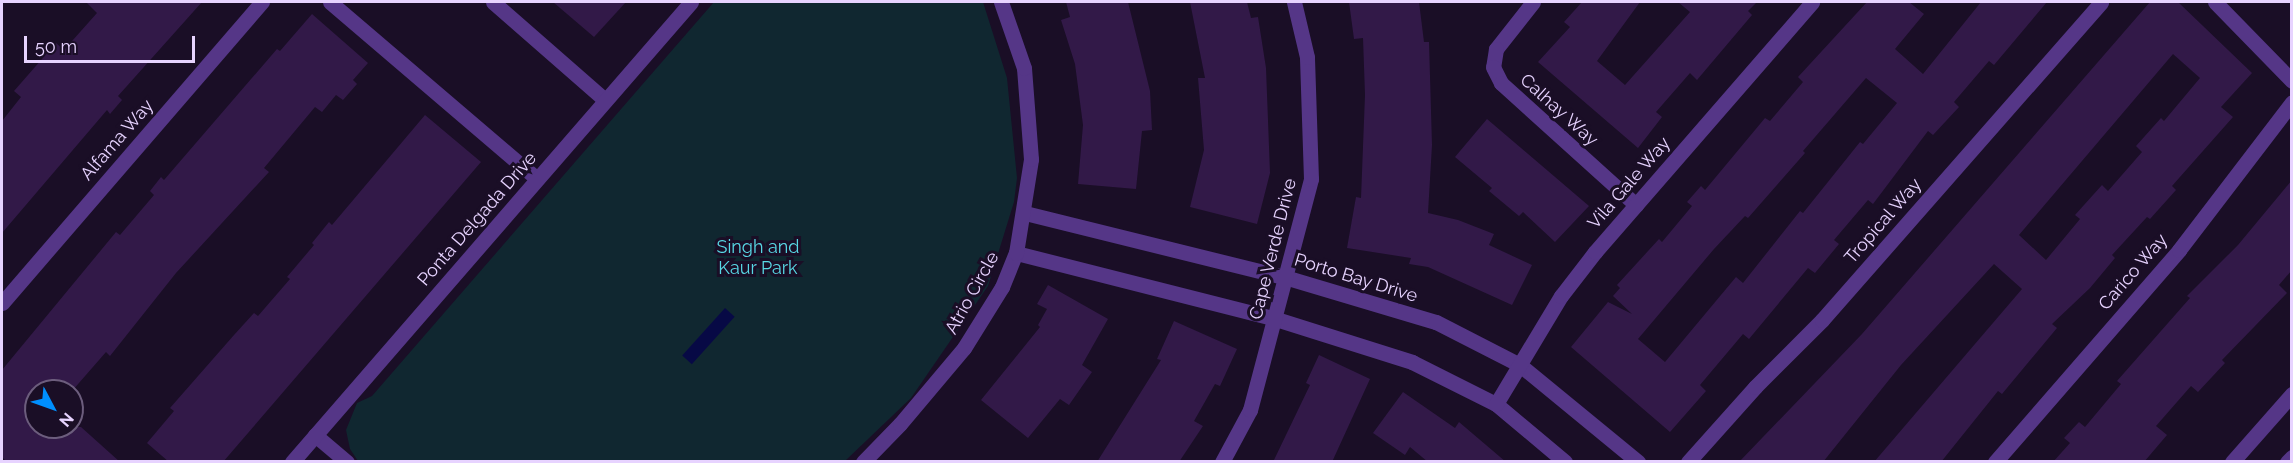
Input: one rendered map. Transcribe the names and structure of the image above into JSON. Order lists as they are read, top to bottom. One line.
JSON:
{"streets":{"street":["Calhay Way","Alfama Way","Vila Gale Way","Ponta Delgada Drive","Tropical Way","Cape Verde Drive","Carico Way","Porto Bay Drive","Atrio Circle"]},"crossings":[["Calhay Way","Vila Gale Way"],["Vila Gale Way","Porto Bay Drive"],["Cape Verde Drive","Porto Bay Drive"],["Porto Bay Drive","Atrio Circle"]],"parks":["Singh and Kaur Park"],"scale_bar":"50 m","north":"bottom right"}
